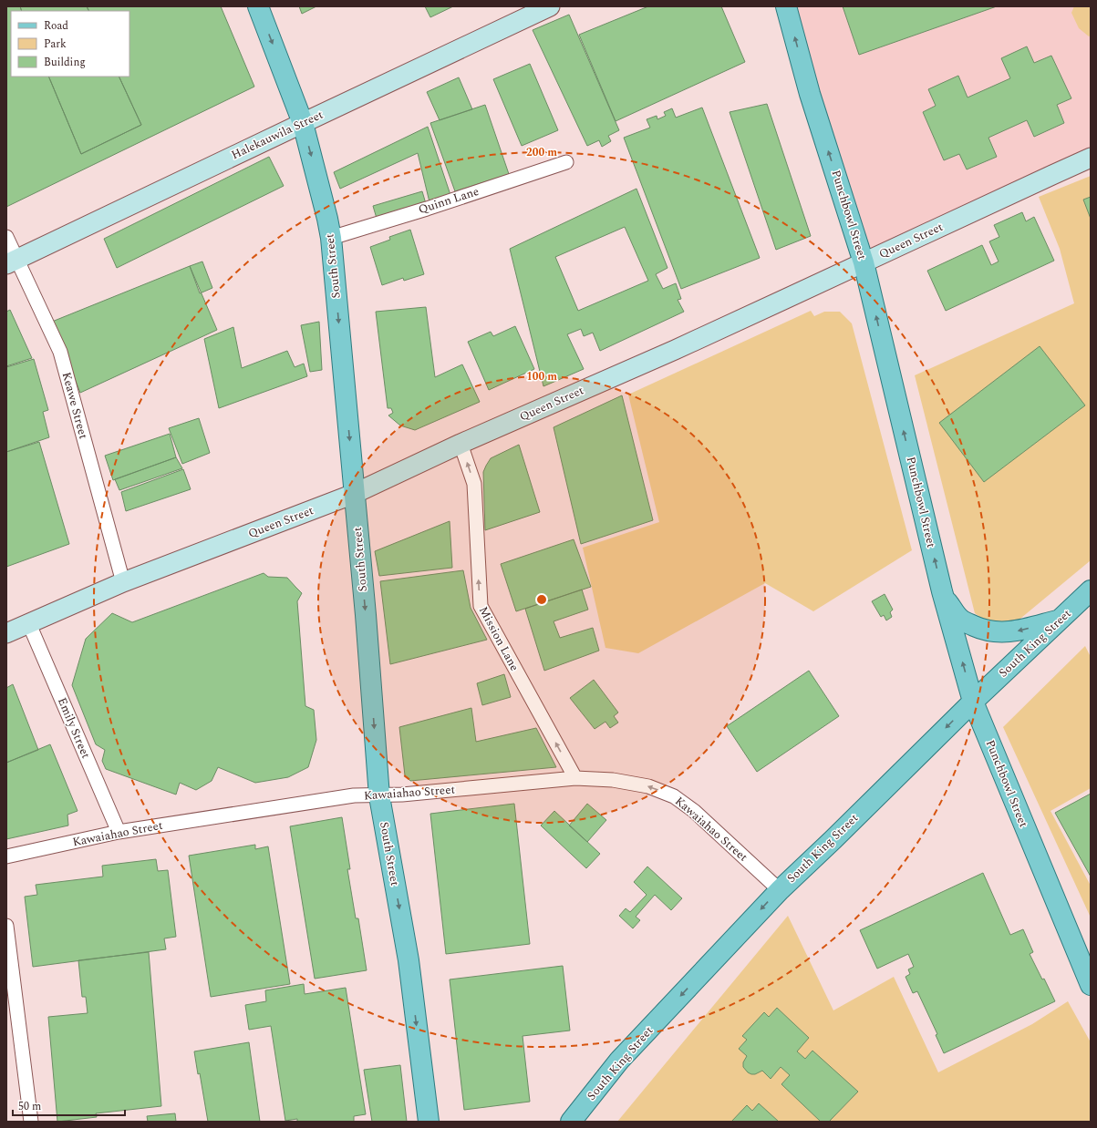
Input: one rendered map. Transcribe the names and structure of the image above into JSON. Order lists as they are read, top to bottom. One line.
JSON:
{"streets":{"main road":["Punchbowl Street","South Street","South King Street"],"street":["Halekauwila Street","Quinn Lane","Queen Street","Keawe Street","Mission Lane","Emily Street","Kawaiahao Street"]},"crossings":[["Halekauwila Street","South Street"],["Halekauwila Street","Keawe Street"],["Quinn Lane","South Street"],["Punchbowl Street","Queen Street"],["Punchbowl Street","South King Street"],["Queen Street","South Street"],["Queen Street","Keawe Street"],["Queen Street","Mission Lane"],["Queen Street","Emily Street"],["South Street","Kawaiahao Street"],["Mission Lane","Kawaiahao Street"],["South King Street","Kawaiahao Street"],["Emily Street","Kawaiahao Street"]],"one_way":["Punchbowl Street","South Street","Mission Lane","South King Street"],"legend":["Road","Park","Building"],"scale_bar":"50 m","rings":["200 m","100 m"]}
